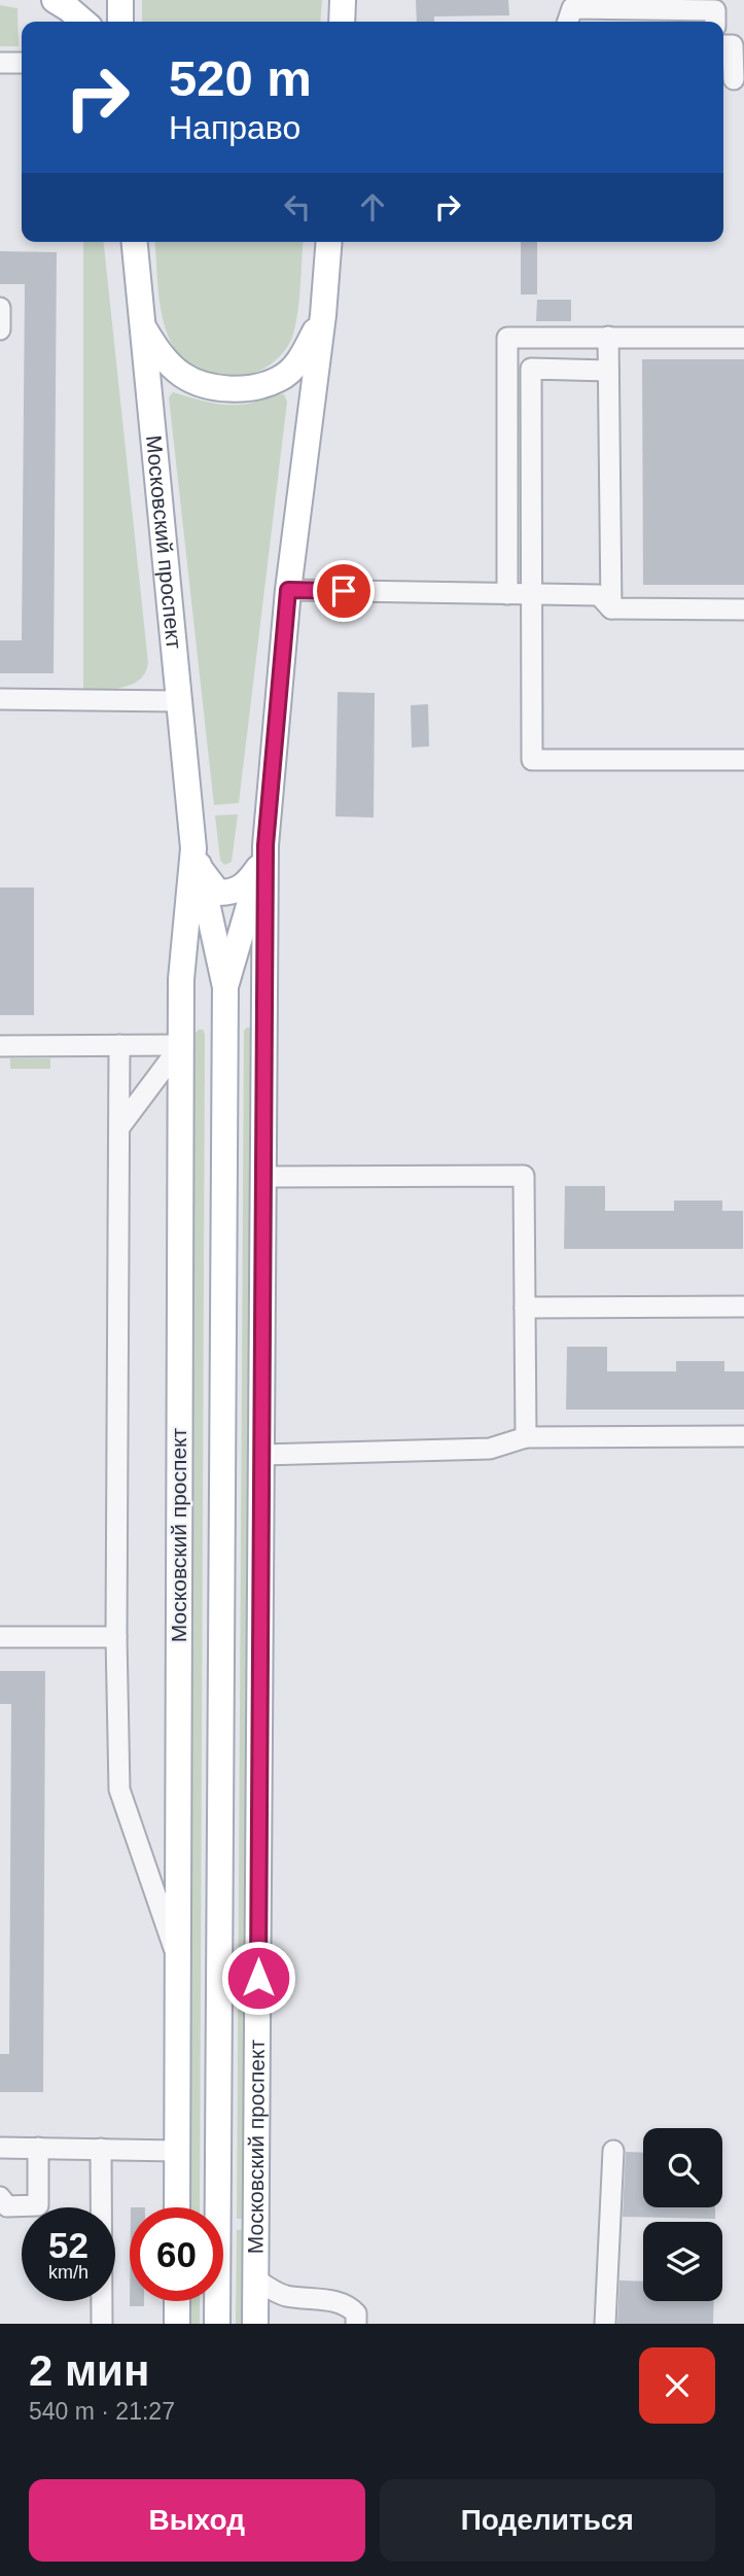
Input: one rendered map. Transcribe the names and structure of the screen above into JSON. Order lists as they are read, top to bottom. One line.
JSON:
{"streets":{"main road":["Московский проспект"]},"page":{"turn":["520 m","Направо"],"speed":"52 km/h","limit":"60","heading":["2 мин","540 m · 21:27"],"buttons":["Выход","Поделиться"]}}
